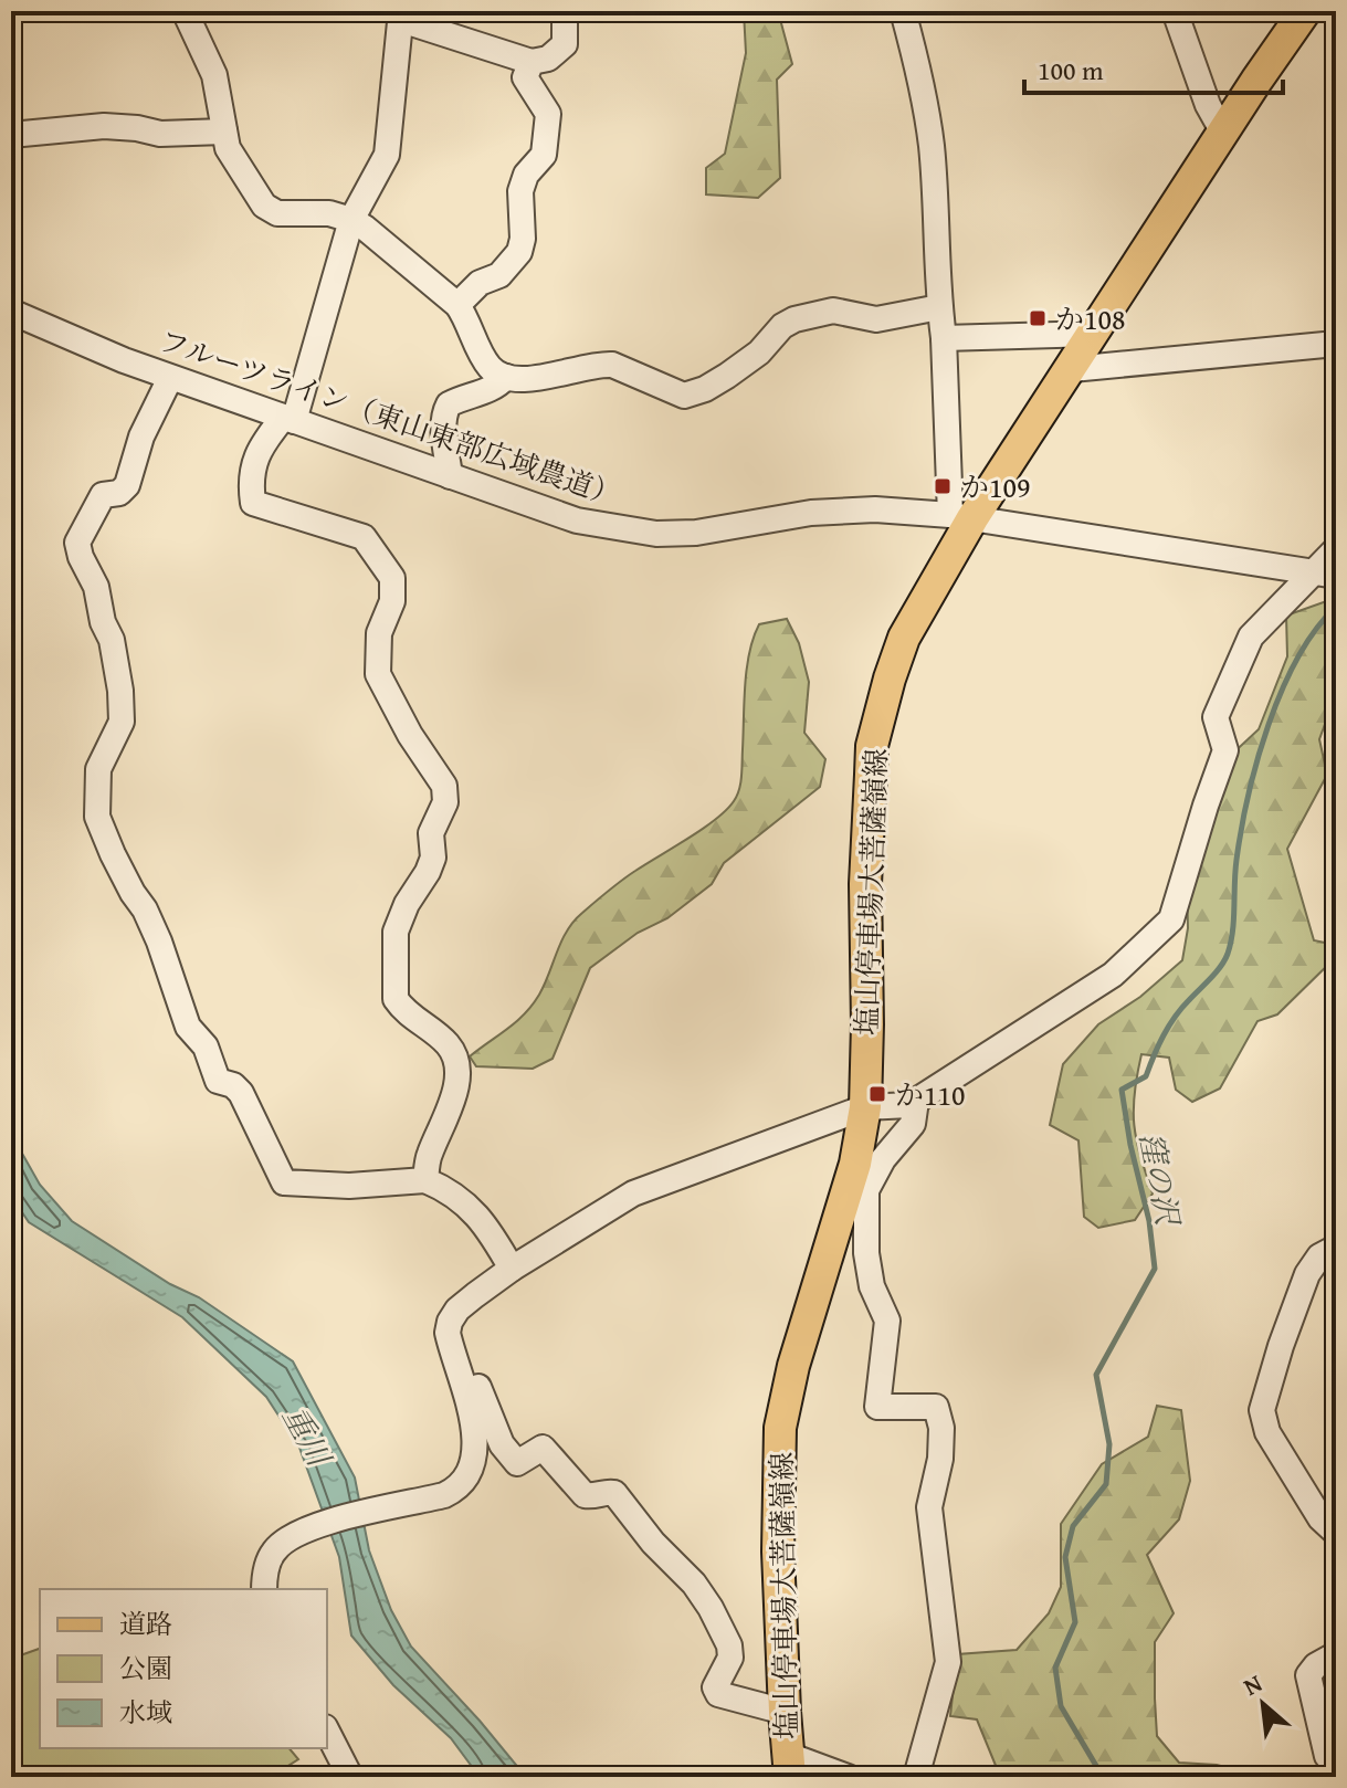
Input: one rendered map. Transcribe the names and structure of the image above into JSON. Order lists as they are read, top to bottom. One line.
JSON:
{"streets":{"main road":["塩山停車場大菩薩嶺線"],"street":["フルーツライン（東山東部広域農道）"]},"crossings":[["フルーツライン（東山東部広域農道）","塩山停車場大菩薩嶺線"]],"water":["窪の沢","重川"],"places":{"transit":["か108","か109","か110"]},"legend":["道路","公園","水域"],"scale_bar":"100 m","north":"top left"}
